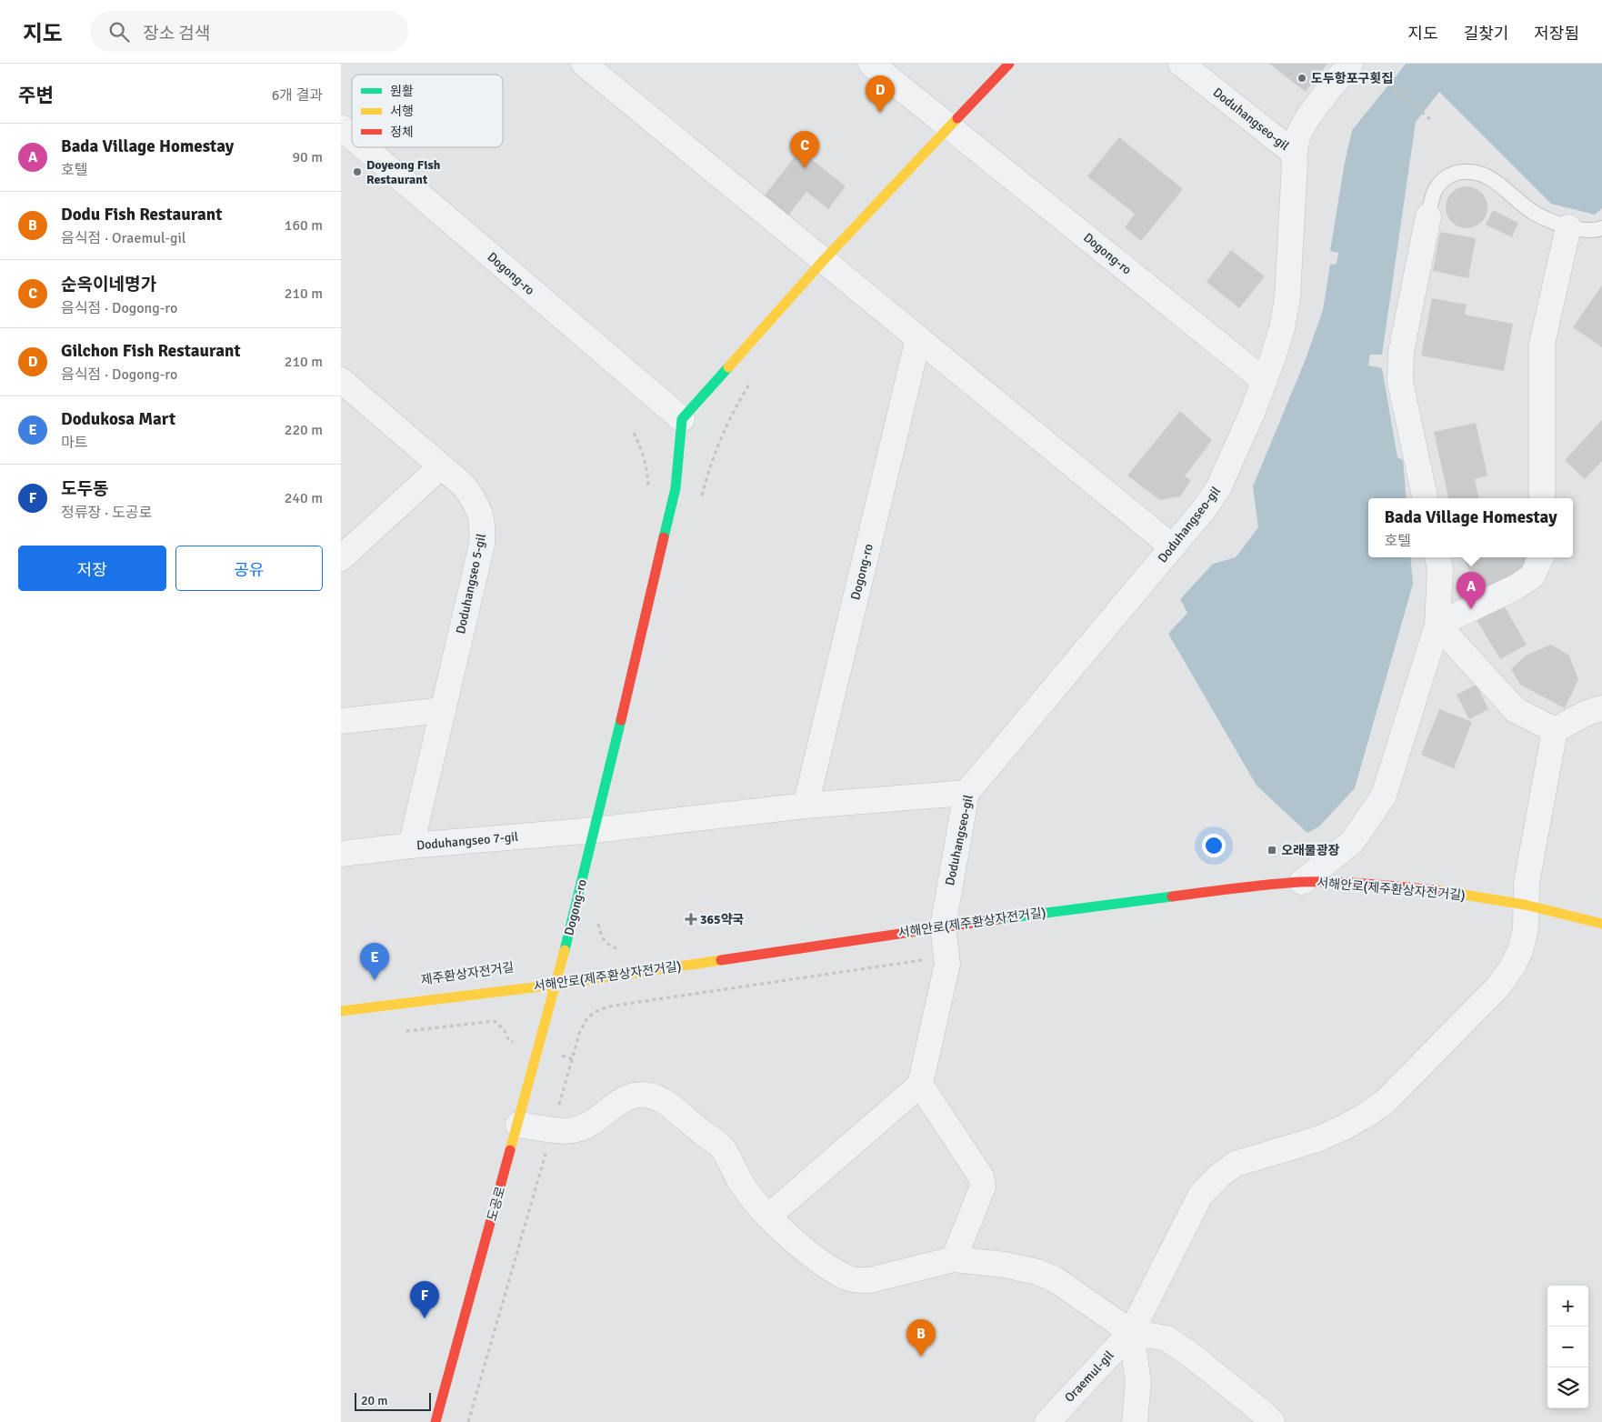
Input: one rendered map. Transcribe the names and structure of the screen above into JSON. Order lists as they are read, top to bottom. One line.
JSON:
{"streets":{"street":["Doduhangseo-gil","Dogong-ro","Doduhangseo 5-gil","Doduhangseo 7-gil","서해안로(제주환상자전거길)","도공로","Oraemul-gil"]},"crossings":[["Doduhangseo-gil","Dogong-ro"],["Doduhangseo-gil","서해안로(제주환상자전거길)"],["Dogong-ro","Doduhangseo 7-gil"],["Dogong-ro","서해안로(제주환상자전거길)"],["Dogong-ro","도공로"],["Doduhangseo 5-gil","Doduhangseo 7-gil"],["서해안로(제주환상자전거길)","도공로"],["서해안로(제주환상자전거길)","Oraemul-gil"]],"places":{"other":["도두항포구횟집","Doyeong Fish Restaurant"],"transit":["오래물광장"],"health":["365약국"]},"legend":["원활","서행","정체"],"scale_bar":"20 m","page":{"header":"지도","search":"장소 검색","nav":["지도","길찾기","저장됨"],"heading":["주변","6개 결과"],"pins":["D","C","A","E","F","B"],"list":[{"mark":"A","name":"Bada Village Homestay","note":"호텔","value":"90 m"},{"mark":"B","name":"Dodu Fish Restaurant","note":"음식점 · Oraemul-gil","value":"160 m"},{"mark":"C","name":"순옥이네명가","note":"음식점 · Dogong-ro","value":"210 m"},{"mark":"D","name":"Gilchon Fish Restaurant","note":"음식점 · Dogong-ro","value":"210 m"},{"mark":"E","name":"Dodukosa Mart","note":"마트","value":"220 m"},{"mark":"F","name":"도두동","note":"정류장 · 도공로","value":"240 m"}],"popup":["Bada Village Homestay","호텔"],"buttons":["저장","공유"],"map_buttons":["+","−"],"scale":"20 m"}}
